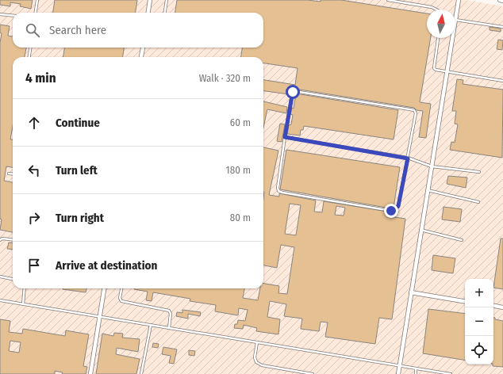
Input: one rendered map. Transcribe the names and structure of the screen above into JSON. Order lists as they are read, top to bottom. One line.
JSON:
{"north":"top","page":{"search":"Search here","heading":["4 min","Walk · 320 m"],"list":[["Continue","60 m"],["Turn left","180 m"],["Turn right","80 m"],"Arrive at destination"],"map_buttons":["+","−"]}}
